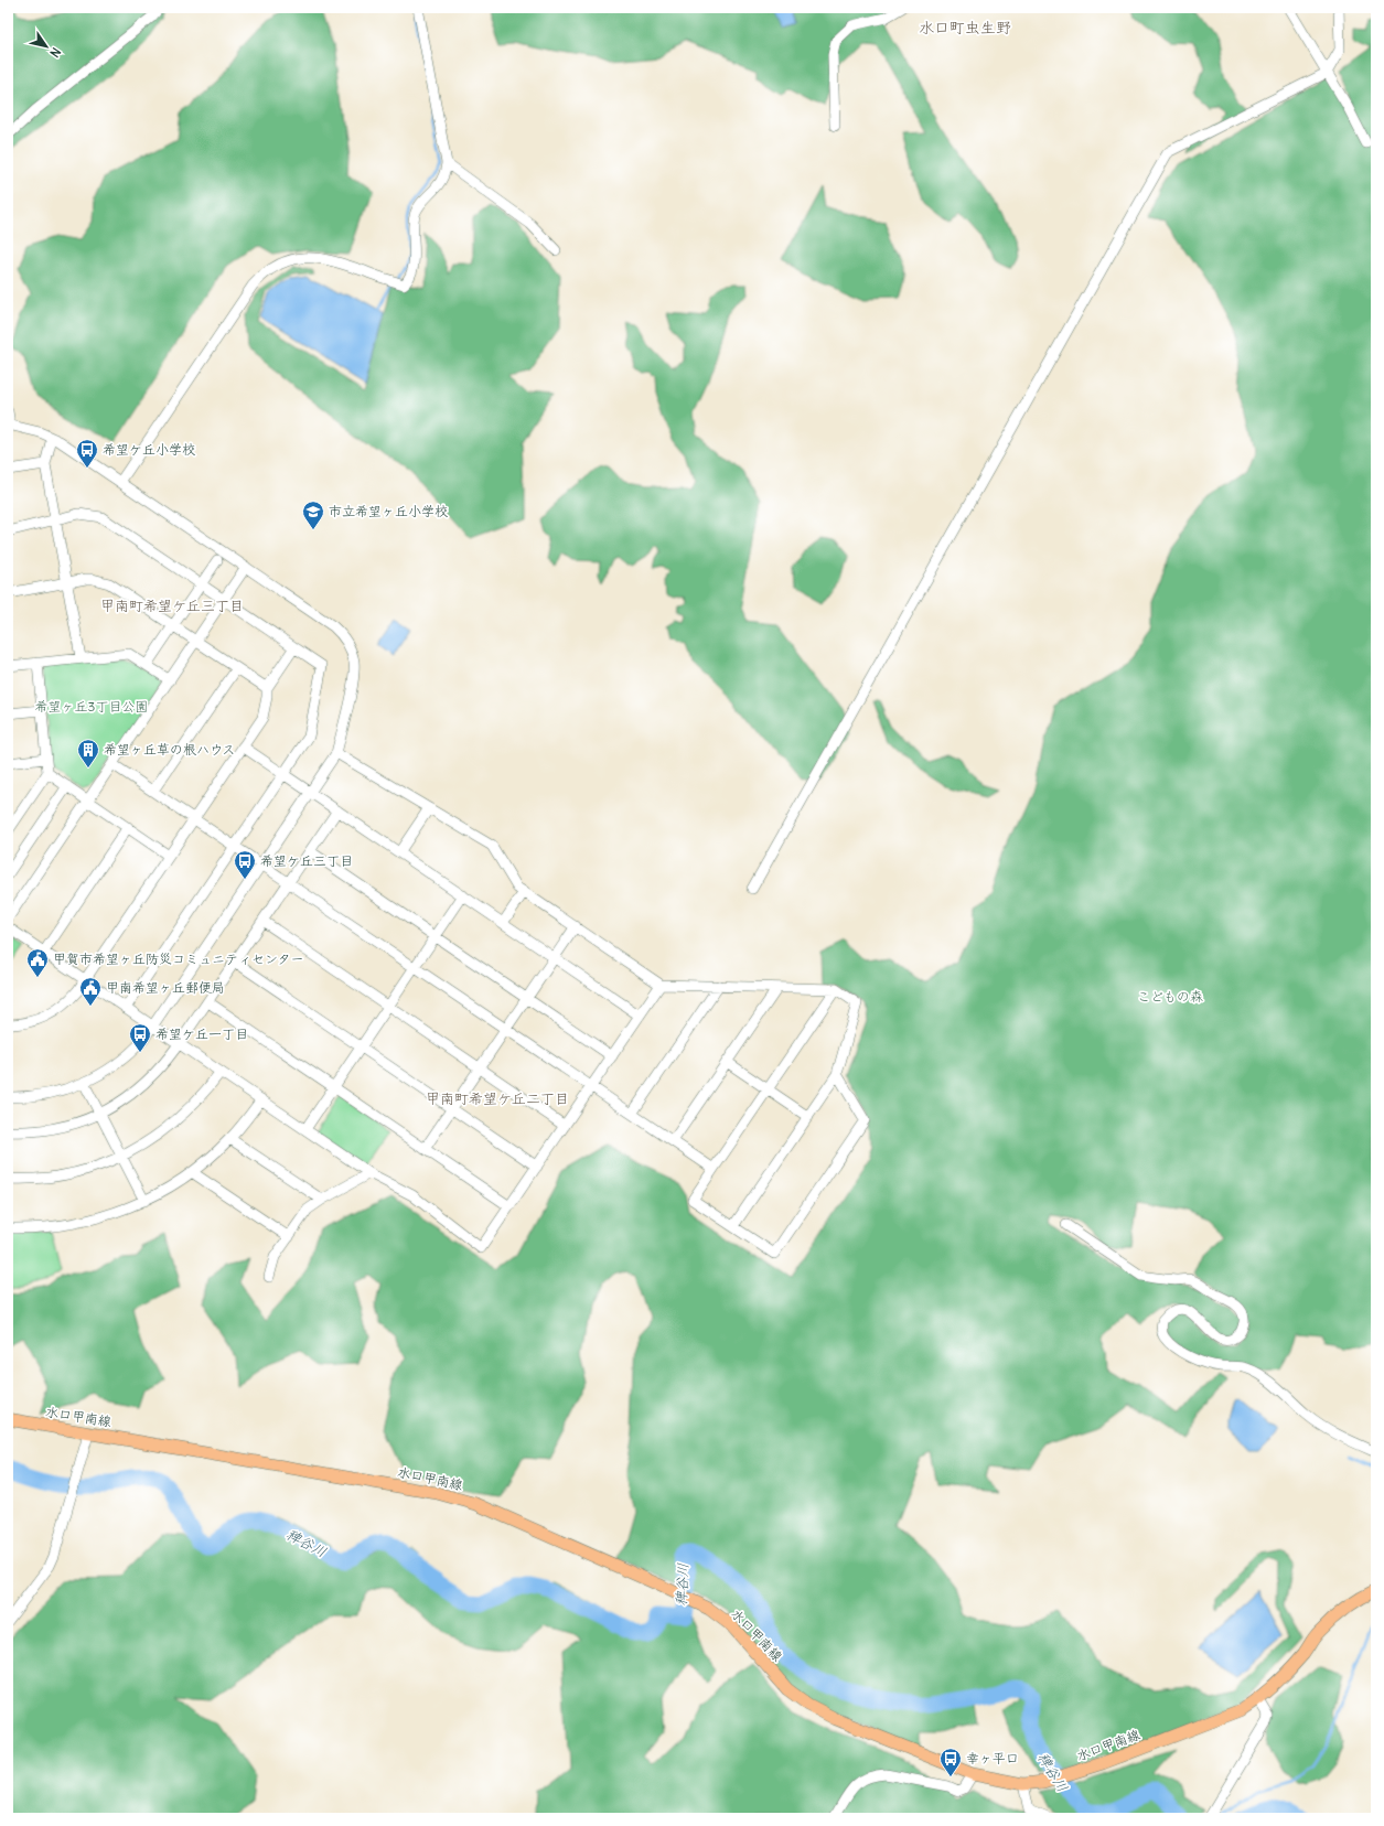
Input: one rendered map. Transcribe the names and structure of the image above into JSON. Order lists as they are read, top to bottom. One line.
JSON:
{"streets":{"main road":["水口甲南線"]},"districts":["水口町虫生野","甲南町希望ケ丘三丁目","甲南町希望ケ丘二丁目"],"water":["稗谷川"],"parks":["希望ヶ丘3丁目公園","こどもの森"],"places":{"bus stop":["希望ケ丘小学校","希望ケ丘三丁目","希望ケ丘一丁目","幸ヶ平口"],"school or university":["市立希望ヶ丘小学校"],"building":["希望ヶ丘草の根ハウス"],"public building":["甲賀市希望ヶ丘防災コミュニティセンター","甲南希望ヶ丘郵便局"]},"north":"bottom right"}
